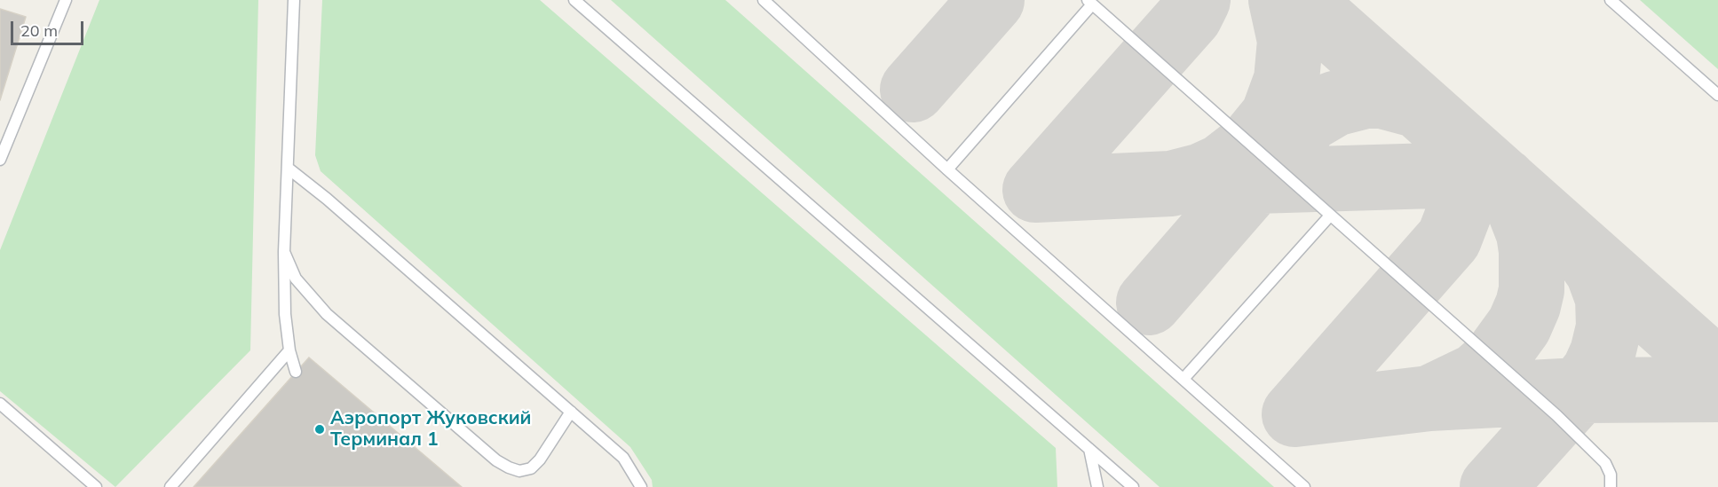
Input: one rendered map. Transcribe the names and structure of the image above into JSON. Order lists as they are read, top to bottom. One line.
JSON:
{"places":["Аэропорт Жуковский Терминал 1"],"scale_bar":"20 m"}
